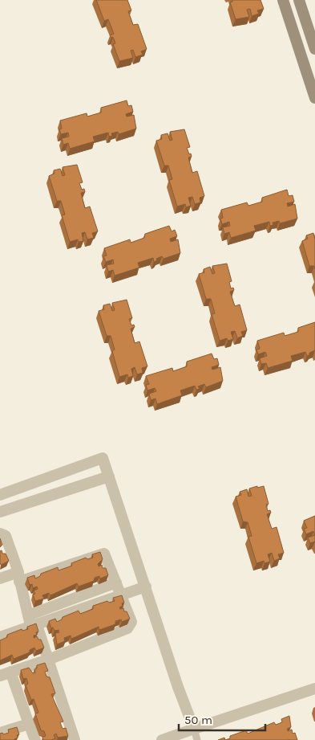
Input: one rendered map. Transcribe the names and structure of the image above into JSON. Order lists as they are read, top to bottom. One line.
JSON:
{"scale_bar":"50 m"}
